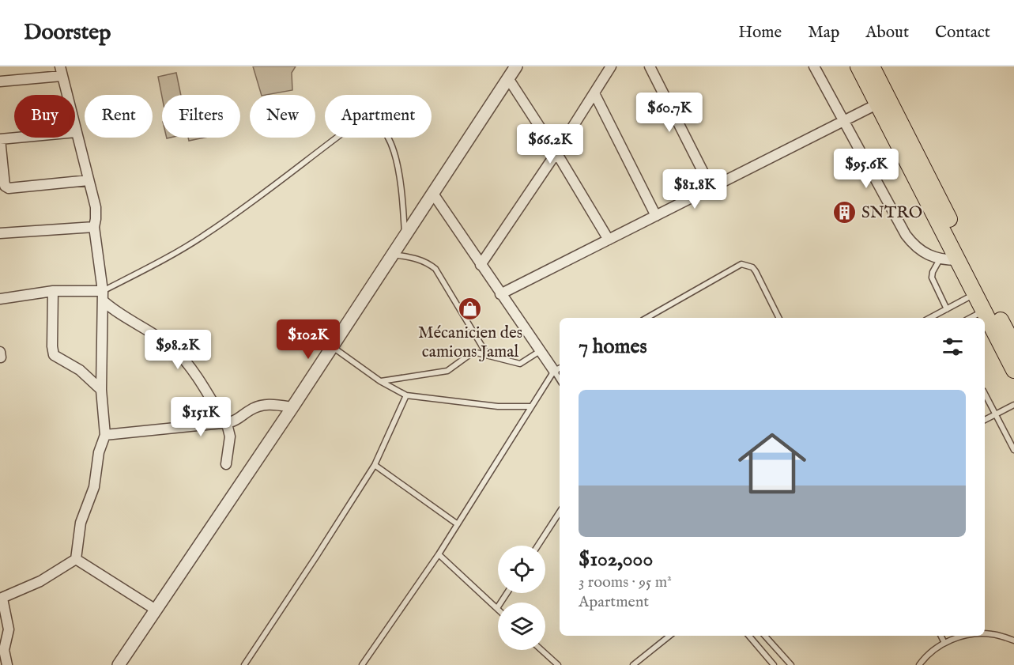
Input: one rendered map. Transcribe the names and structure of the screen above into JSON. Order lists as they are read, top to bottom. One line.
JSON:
{"places":{"building":["SNTRO"],"shop":["Mécanicien des camions Jamal"]},"page":{"header":"Doorstep","nav":["Home","Map","About","Contact"],"price":["$60.7K","$66.2K","$95.6K","$81.8K","$102K","$98.2K","$151K"],"chip":["Buy","Rent","Filters","New","Apartment"],"heading":"7 homes","list":[{"name":"$102,000","note":"3 rooms · 95 m² · Apartment"}]}}
